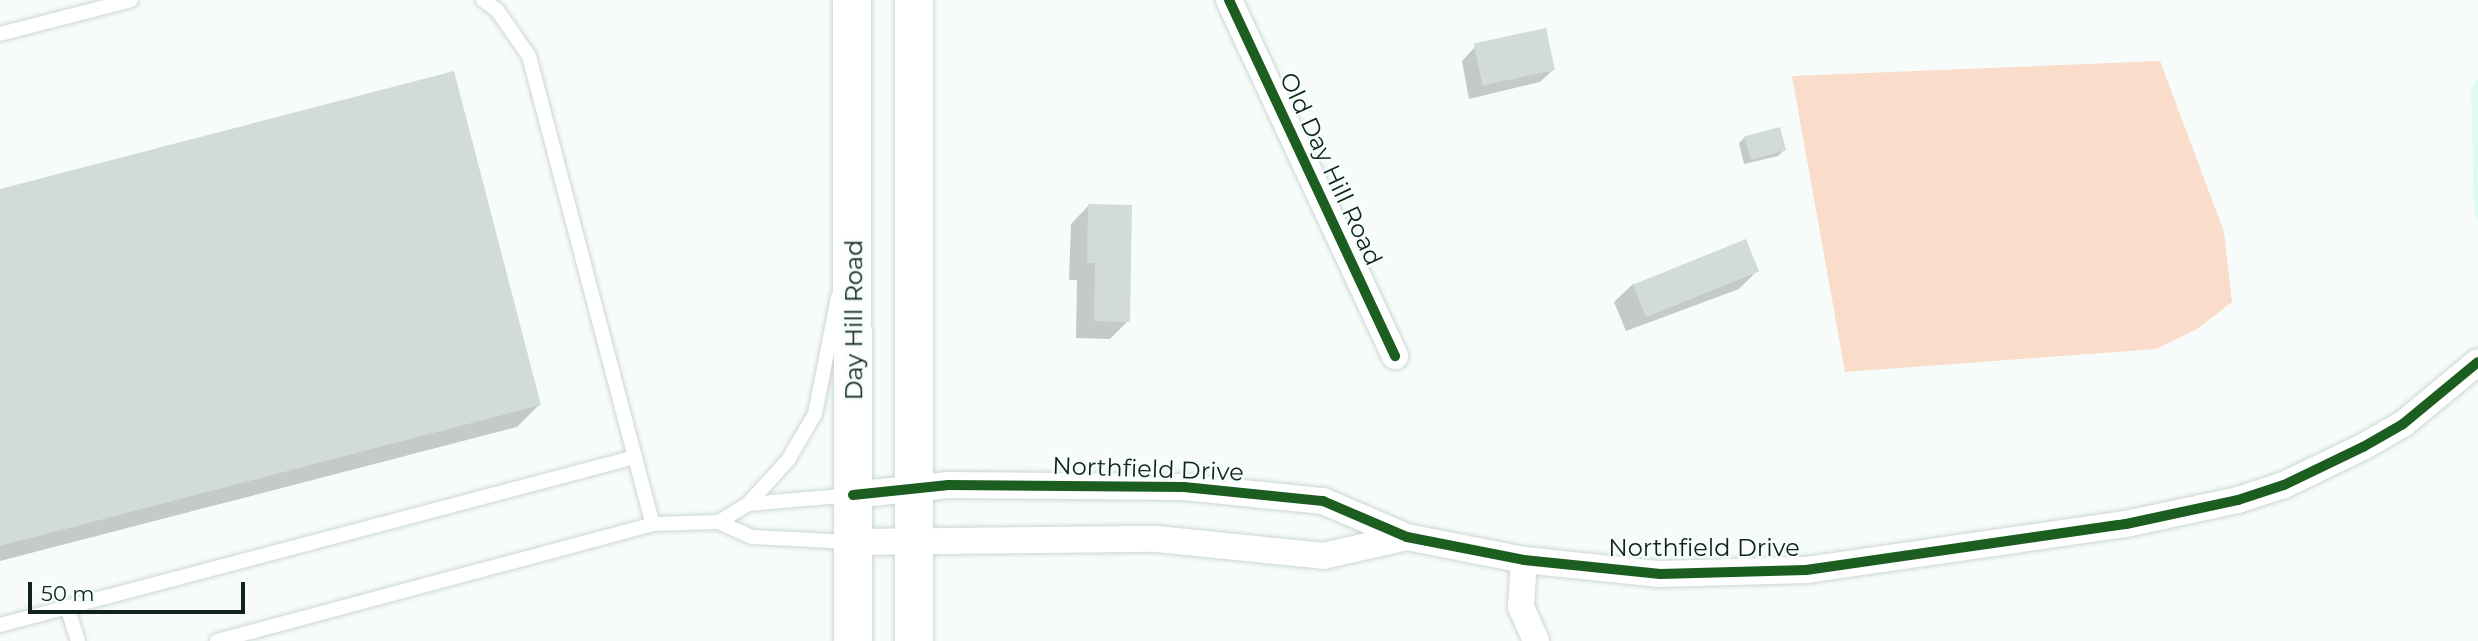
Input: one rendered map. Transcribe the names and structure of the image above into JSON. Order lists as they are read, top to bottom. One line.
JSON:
{"streets":{"main road":["Day Hill Road"],"street":["Old Day Hill Road","Northfield Drive"]},"crossings":[["Day Hill Road","Northfield Drive"]],"scale_bar":"50 m"}
